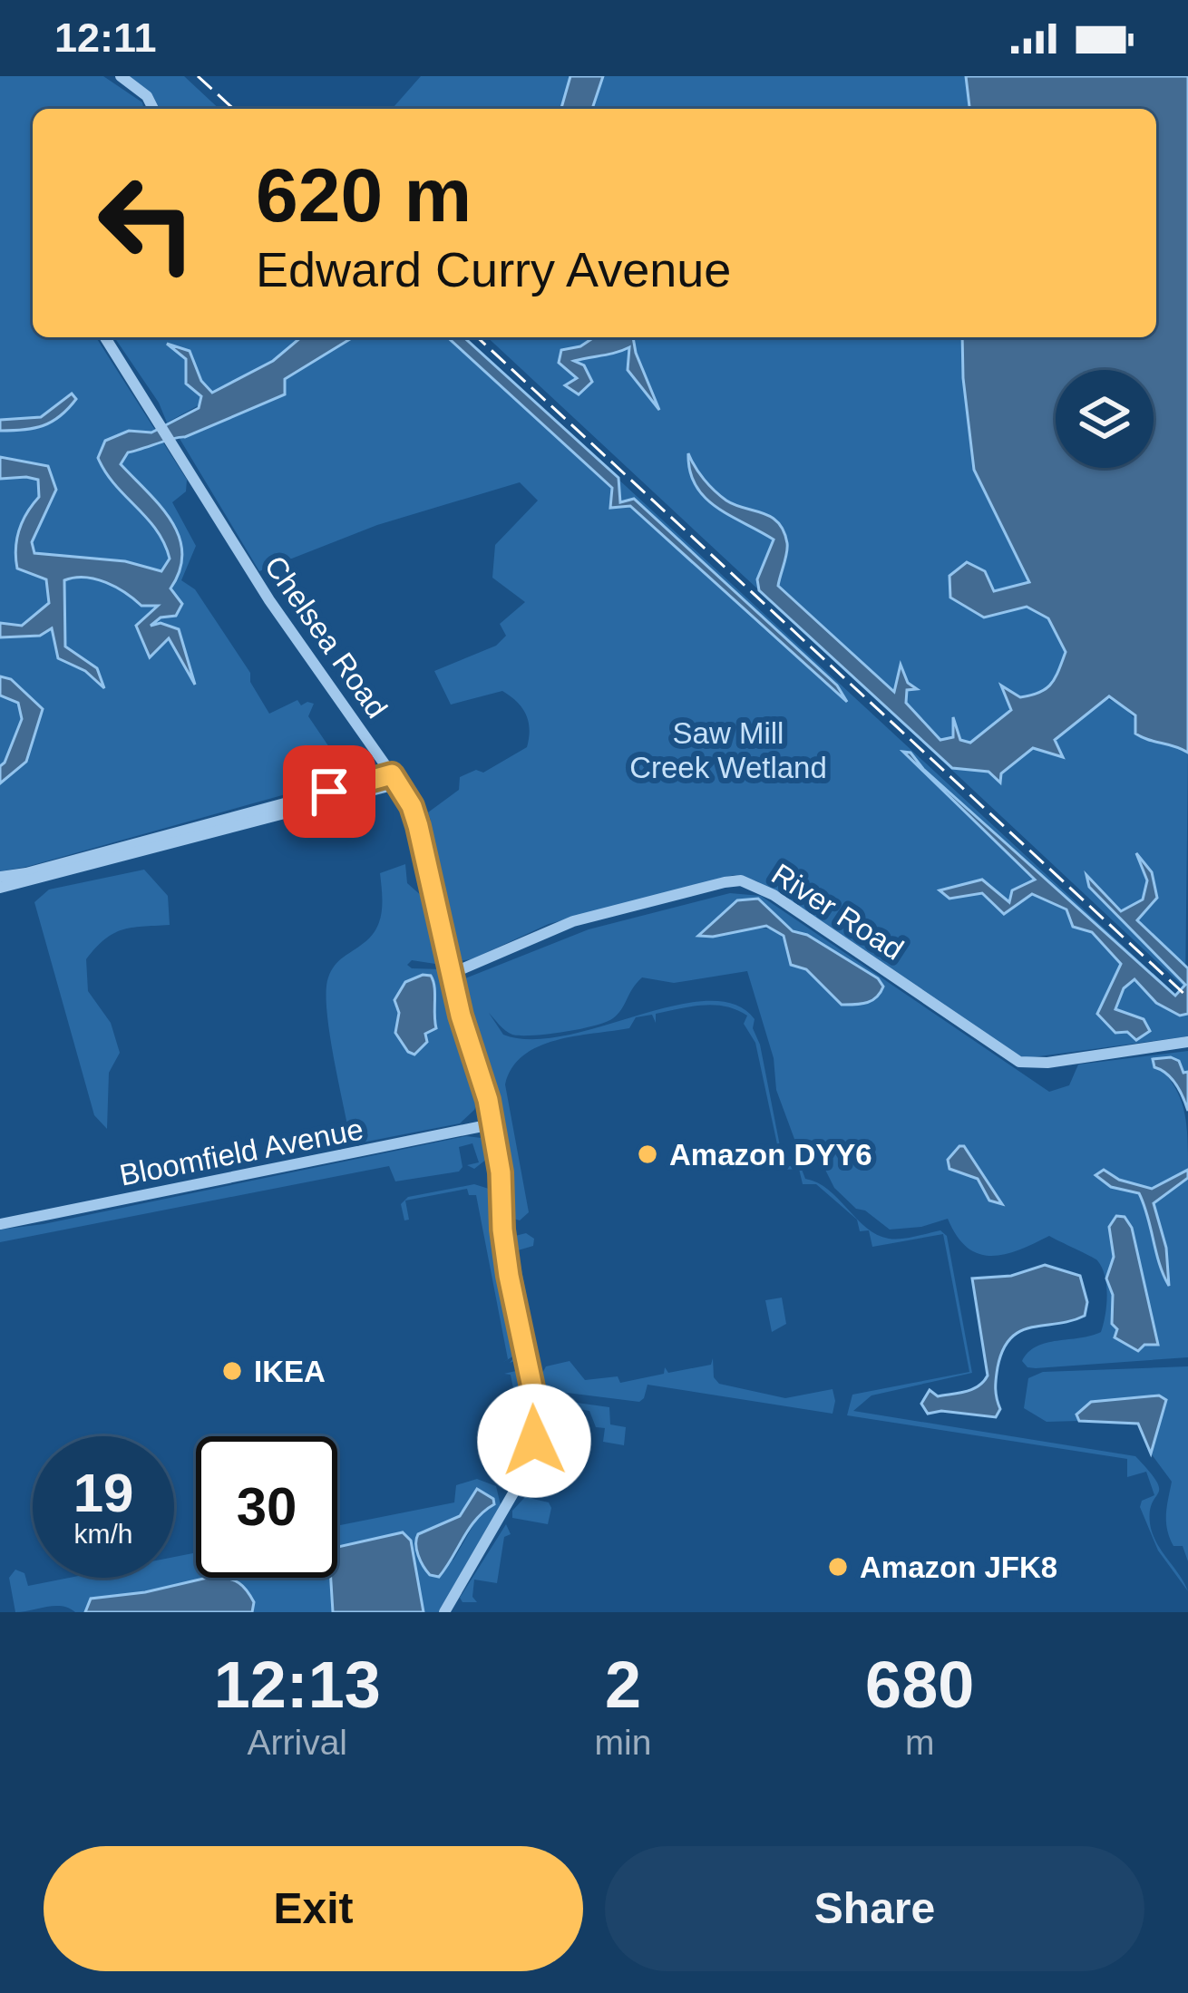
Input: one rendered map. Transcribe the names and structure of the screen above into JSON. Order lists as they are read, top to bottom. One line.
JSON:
{"streets":{"street":["Chelsea Road","River Road","Bloomfield Avenue"]},"crossings":[["Chelsea Road","River Road"],["Chelsea Road","Bloomfield Avenue"]],"parks":["Saw Mill Creek Wetland"],"places":["Amazon DYY6","IKEA","Amazon JFK8"],"page":{"status":"12:11","turn":["620 m","Edward Curry Avenue"],"speed":"19 km/h","limit":"30","eta":["12:13","Arrival","2","min","680","m"],"buttons":["Exit","Share"]}}
